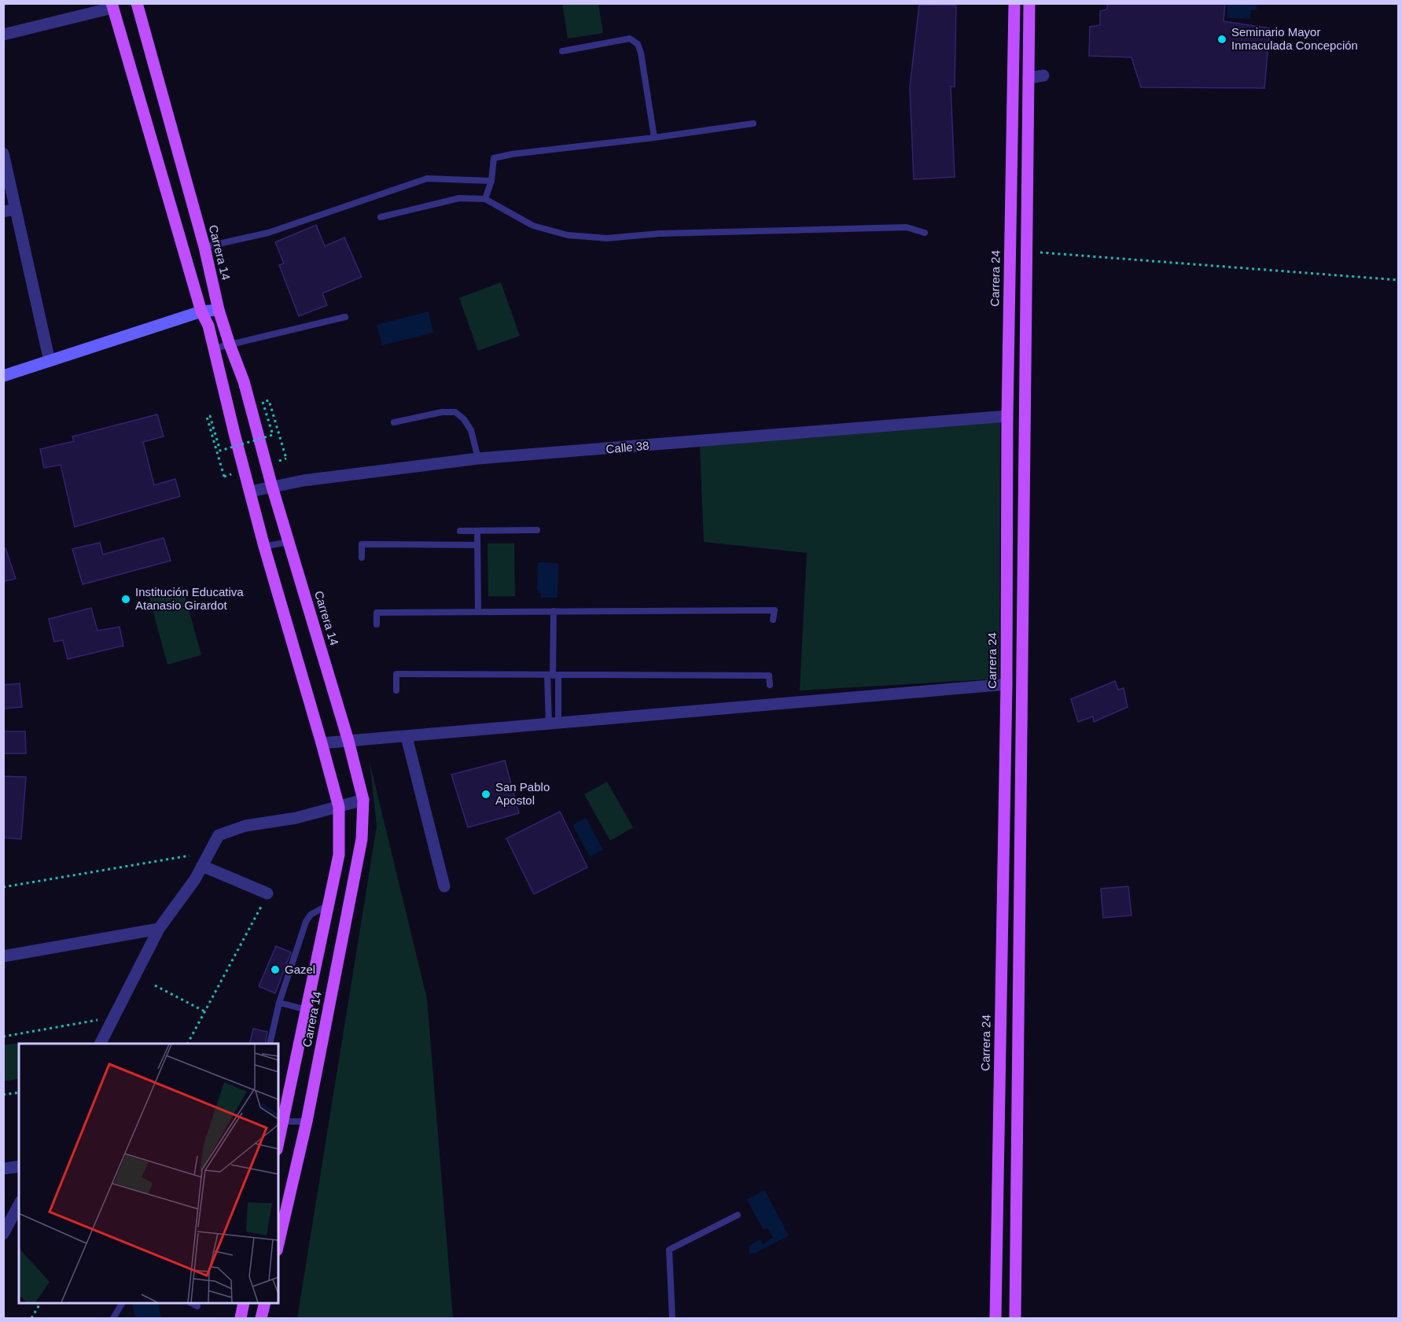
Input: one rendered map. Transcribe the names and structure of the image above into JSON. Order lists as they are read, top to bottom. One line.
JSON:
{"streets":{"main road":["Carrera 14","Carrera 24"],"street":["Calle 38"]},"crossings":[["Carrera 14","Calle 38"],["Carrera 24","Calle 38"]],"places":["Seminario Mayor Inmaculada Concepción","Institución Educativa Atanasio Girardot","San Pablo Apostol","Gazel"]}
